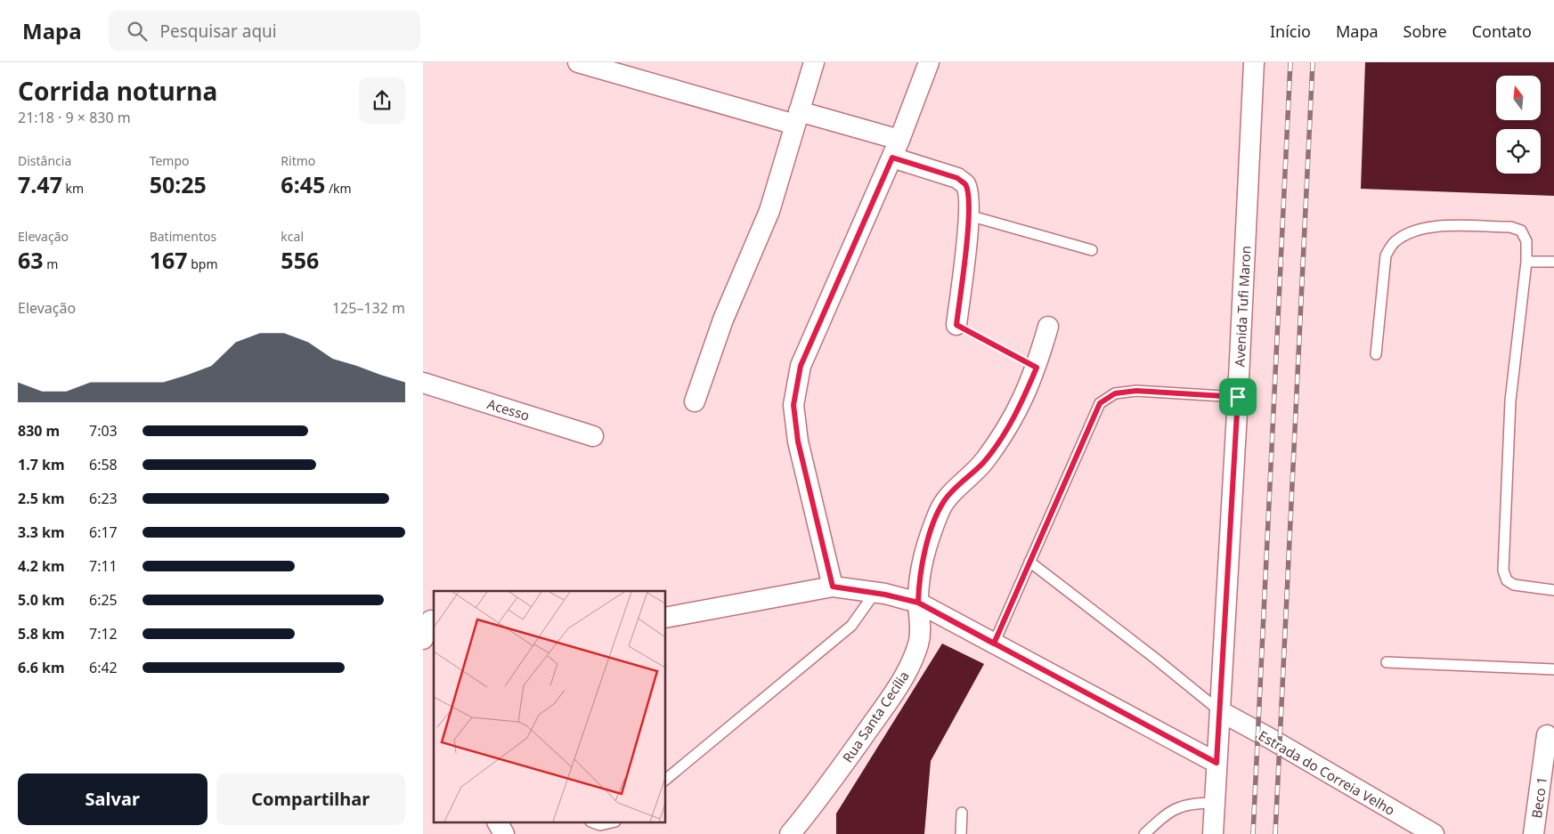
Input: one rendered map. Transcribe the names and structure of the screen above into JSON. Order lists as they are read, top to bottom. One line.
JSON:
{"streets":{"street":["Avenida Tufi Maron","Acesso","Rua Santa Cecília","Estrada do Correia Velho","Beco 1"]},"crossings":[["Avenida Tufi Maron","Estrada do Correia Velho"]],"north":"top","page":{"header":"Mapa","search":"Pesquisar aqui","nav":["Início","Mapa","Sobre","Contato"],"heading":["Corrida noturna","21:18 · 9 × 830 m"],"stats":[["Distância","7.47 km"],["Tempo","50:25"],["Ritmo","6:45 /km"],["Elevação","63 m"],["Batimentos","167 bpm"],["kcal","556"]],"chart":["Elevação","125–132 m"],"list":[{"name":"830 m","note":"7:03"},{"name":"1.7 km","note":"6:58"},{"name":"2.5 km","note":"6:23"},{"name":"3.3 km","note":"6:17"},{"name":"4.2 km","note":"7:11"},{"name":"5.0 km","note":"6:25"},{"name":"5.8 km","note":"7:12"},{"name":"6.6 km","note":"6:42"}],"buttons":["Salvar","Compartilhar"]}}
